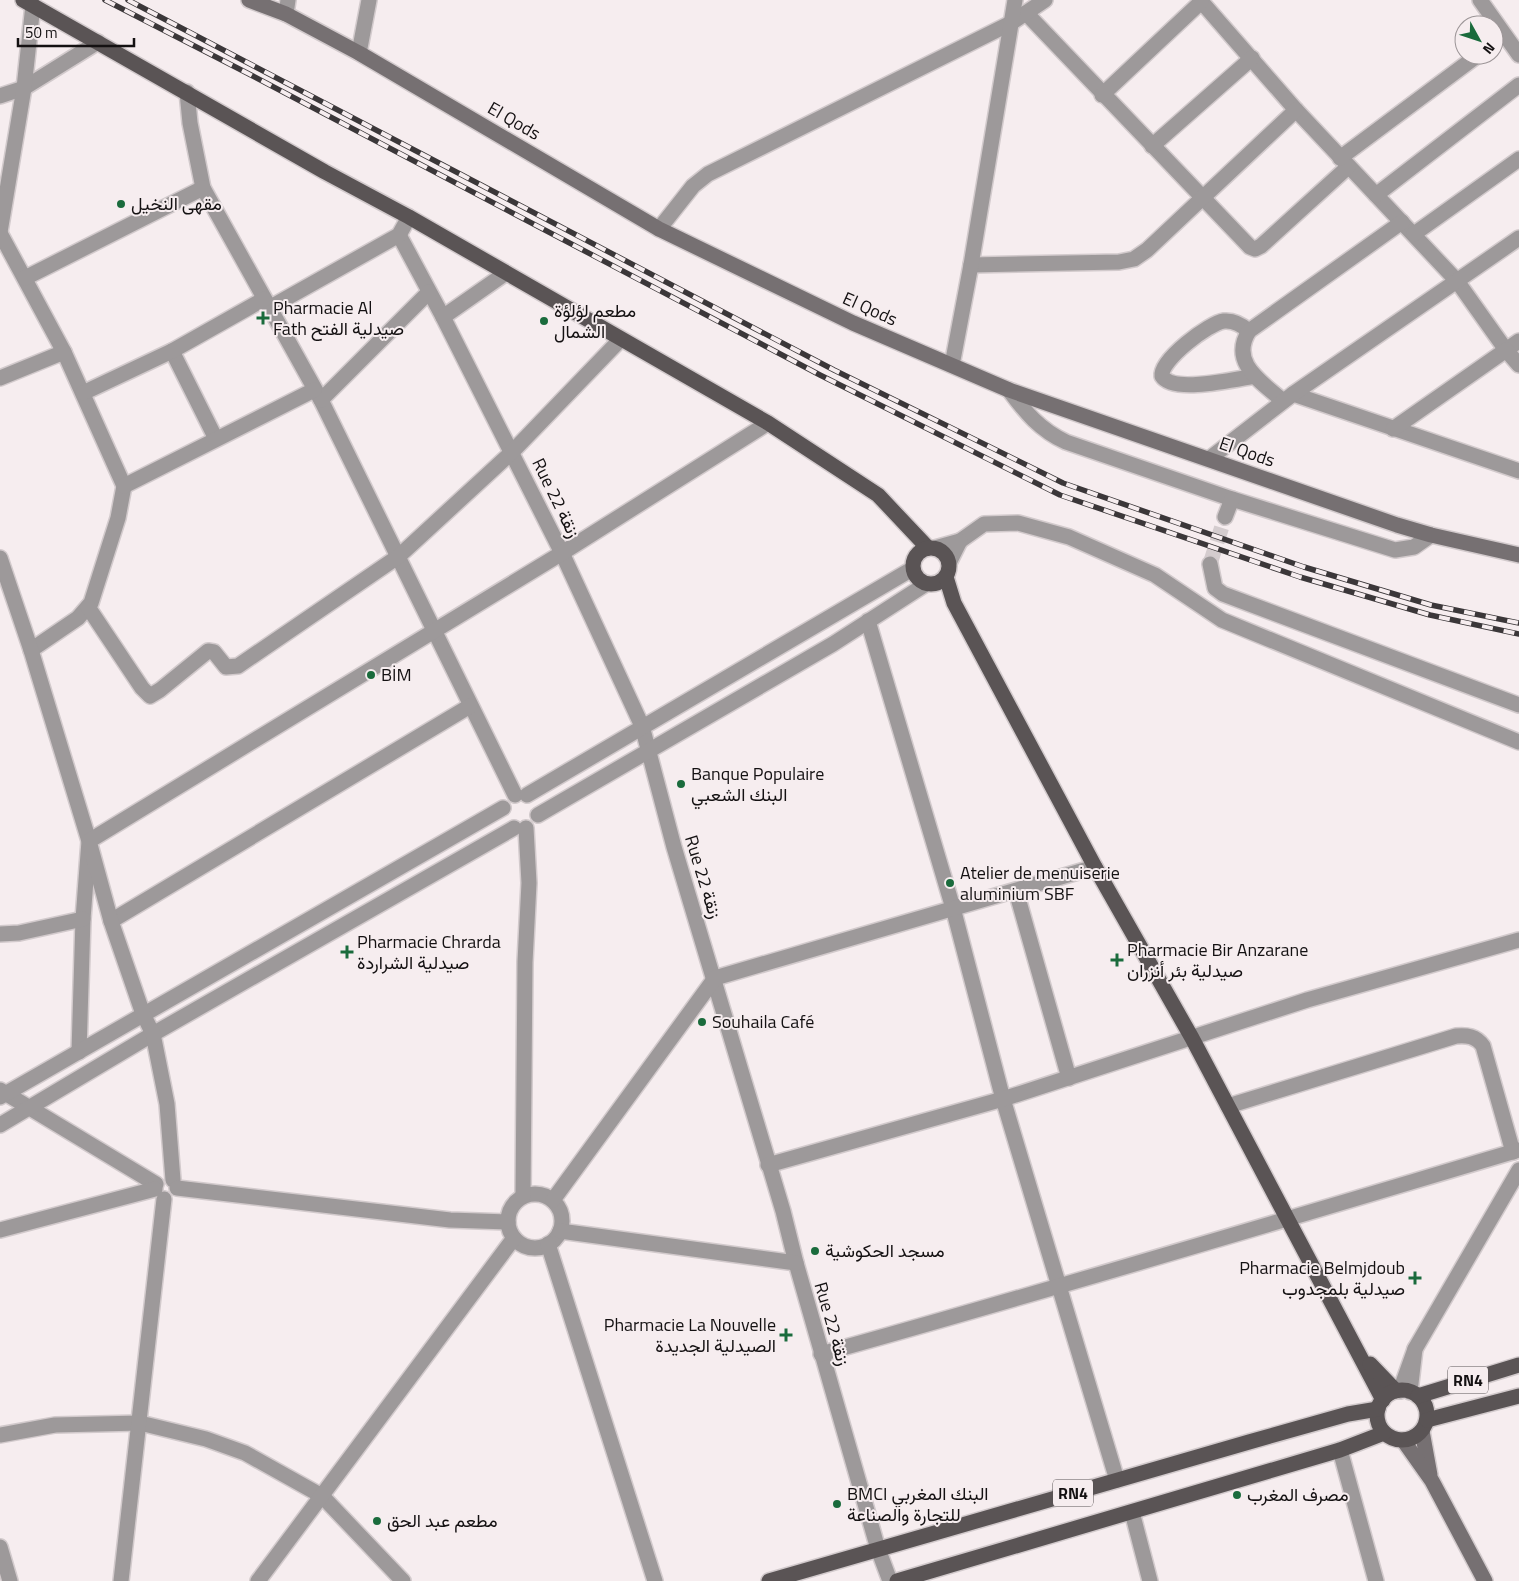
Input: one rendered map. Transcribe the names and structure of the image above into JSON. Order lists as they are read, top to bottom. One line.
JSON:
{"streets":{"main road":["RN4"],"street":["El Qods","Rue 22 زنقة"]},"crossings":[["Rue 22 زنقة","RN4"]],"places":{"other":["مقهى النخيل","مطعم لؤلؤة الشمال","BİM","Banque Populaire البنك الشعبي","Atelier de menuiserie aluminium SBF","Souhaila Café","مسجد الحكوشية","مصرف المغرب","BMCI البنك المغربي للتجارة والصناعة","مطعم عبد الحق"],"health":["Pharmacie Al Fath صيدلية الفتح","Pharmacie Chrarda صيدلية الشراردة","Pharmacie Bir Anzarane صيدلية بئر أنزران","Pharmacie Belmjdoub صيدلية بلمجدوب","Pharmacie La Nouvelle الصيدلية الجديدة"]},"scale_bar":"50 m","north":"bottom right"}
